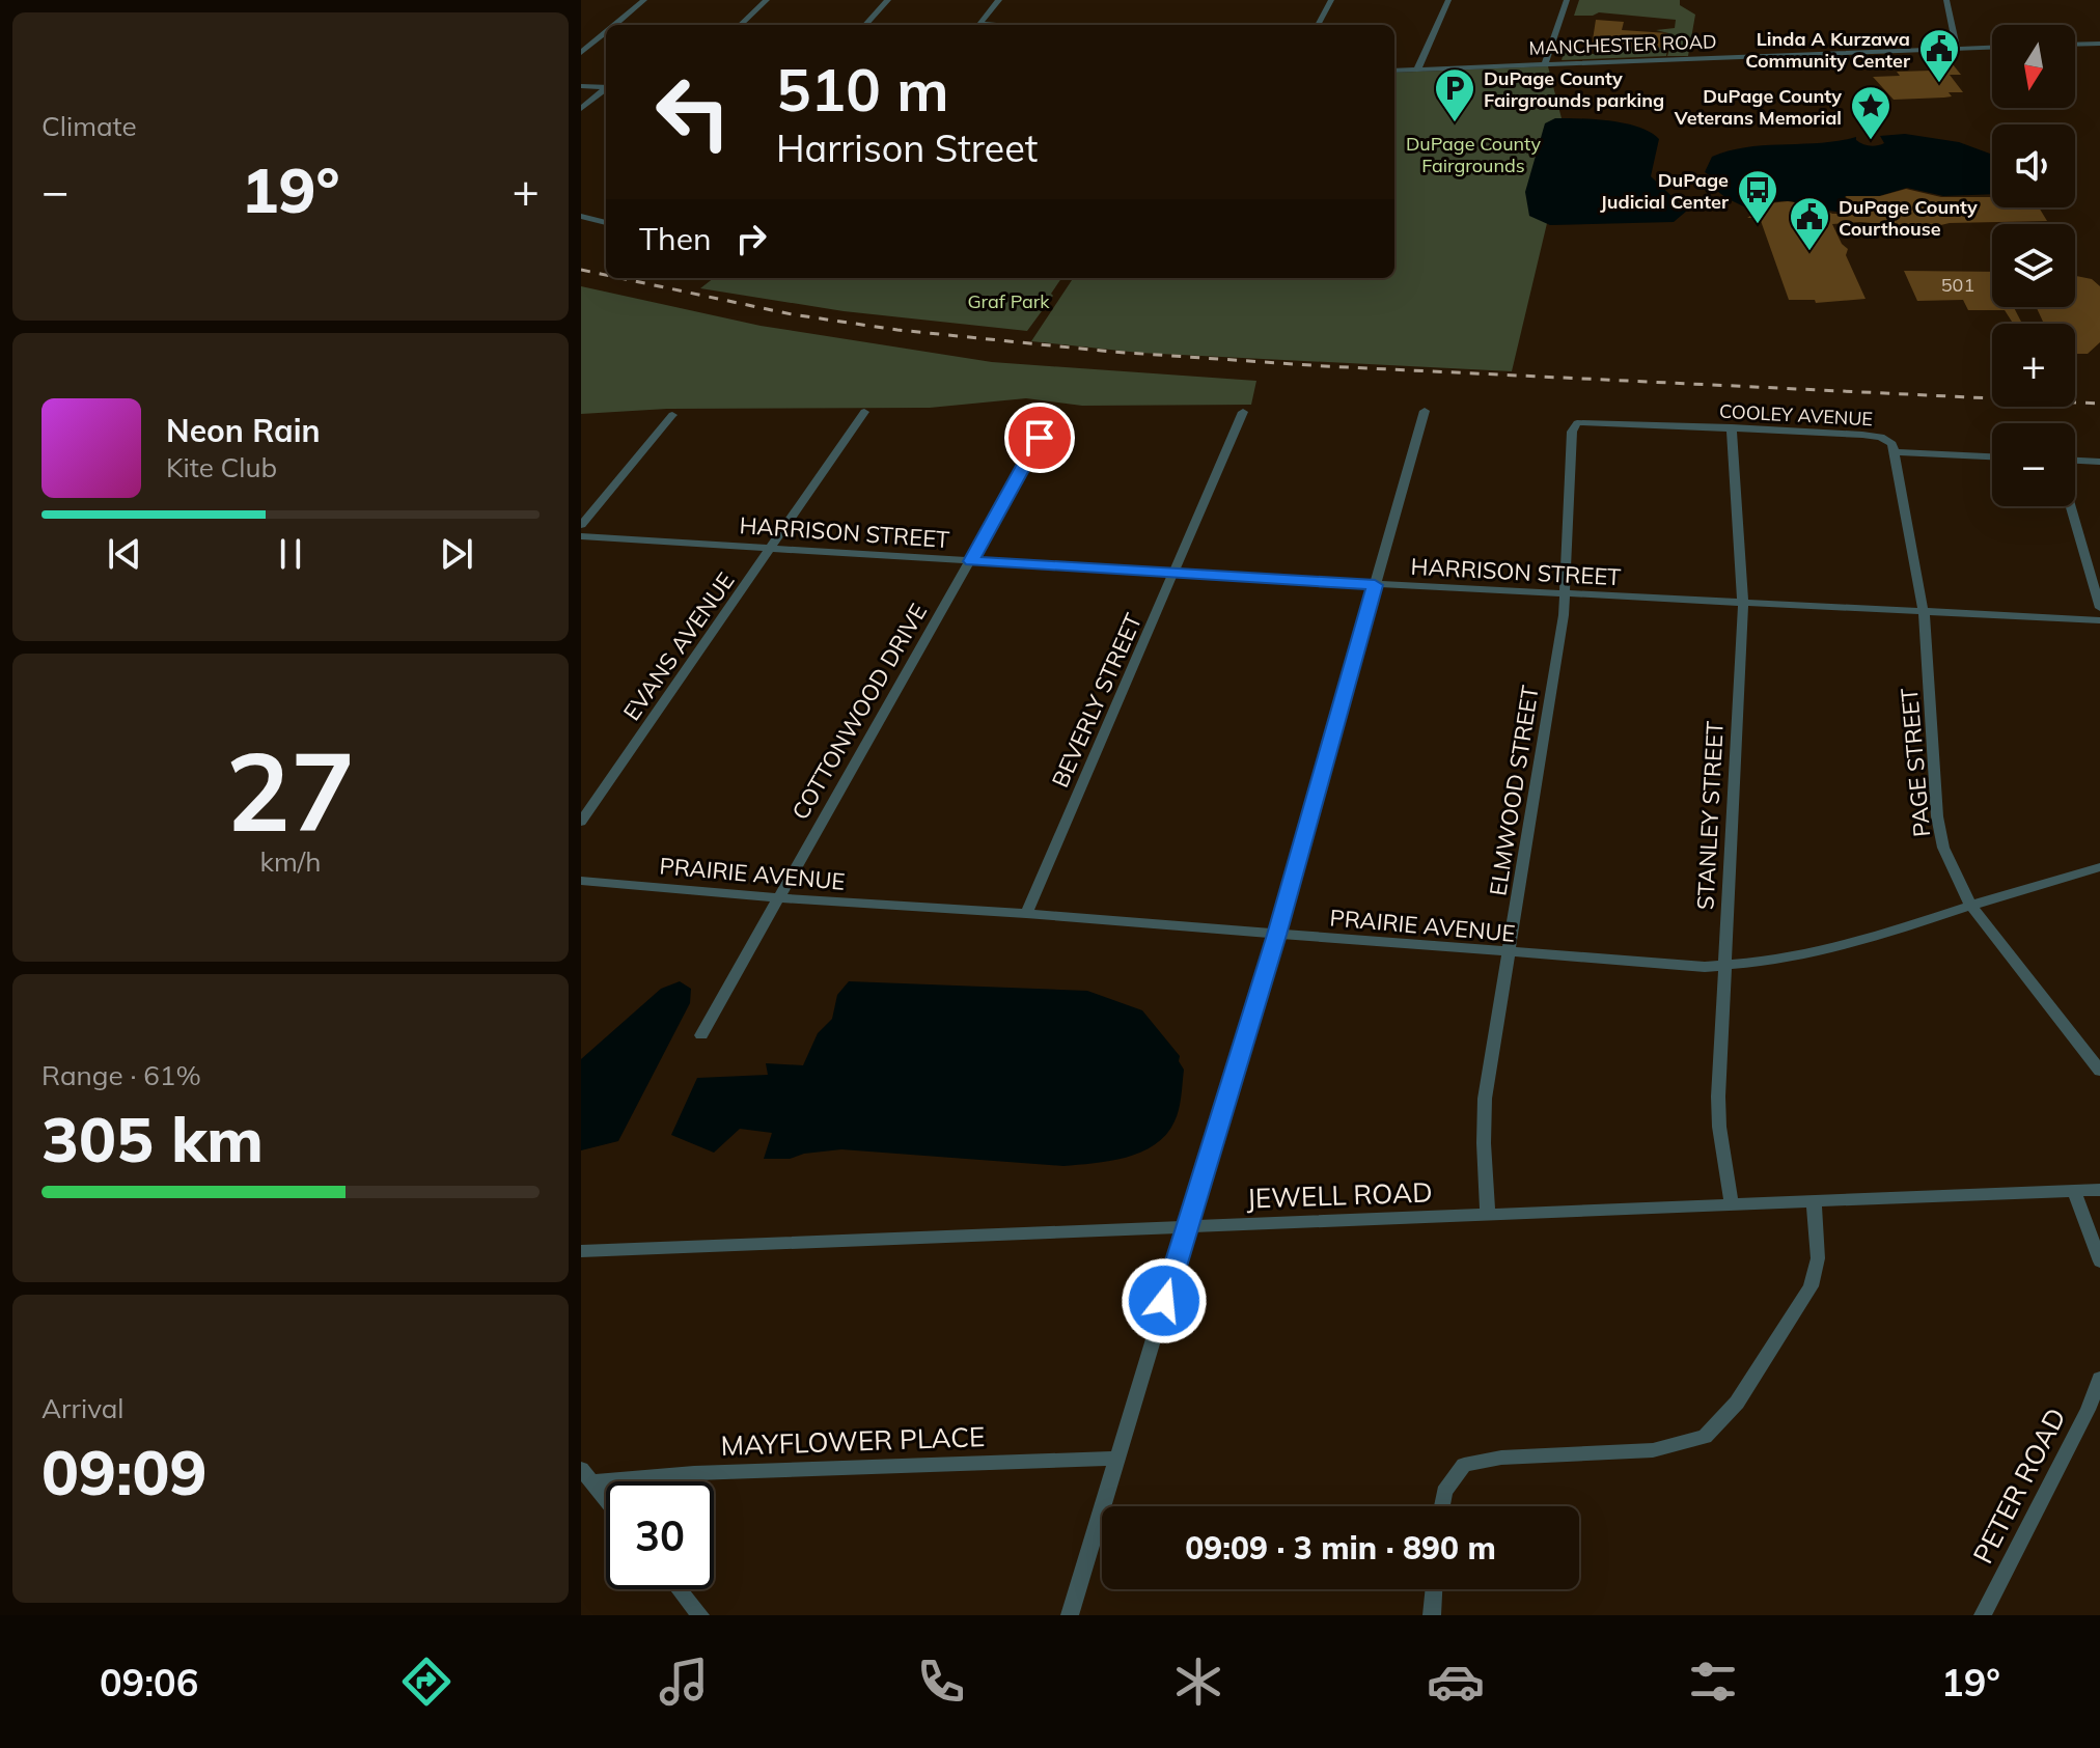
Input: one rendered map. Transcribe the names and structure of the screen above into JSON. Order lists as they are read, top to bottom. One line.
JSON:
{"streets":{"street":["MANCHESTER ROAD","COOLEY AVENUE","HARRISON STREET","EVANS AVENUE","BEVERLY STREET","COTTONWOOD DRIVE","PAGE STREET","ELMWOOD STREET","STANLEY STREET","PRAIRIE AVENUE","JEWELL ROAD","MAYFLOWER PLACE","PETER ROAD"]},"crossings":[["COOLEY AVENUE","PAGE STREET"],["COOLEY AVENUE","ELMWOOD STREET"],["COOLEY AVENUE","STANLEY STREET"],["HARRISON STREET","EVANS AVENUE"],["HARRISON STREET","BEVERLY STREET"],["HARRISON STREET","COTTONWOOD DRIVE"],["HARRISON STREET","PAGE STREET"],["HARRISON STREET","ELMWOOD STREET"],["HARRISON STREET","STANLEY STREET"],["BEVERLY STREET","PRAIRIE AVENUE"],["COTTONWOOD DRIVE","PRAIRIE AVENUE"],["PAGE STREET","PRAIRIE AVENUE"],["ELMWOOD STREET","PRAIRIE AVENUE"],["ELMWOOD STREET","JEWELL ROAD"],["STANLEY STREET","PRAIRIE AVENUE"],["STANLEY STREET","JEWELL ROAD"]],"parks":["DuPage County Fairgrounds","Graf Park"],"places":{"public building":["Linda A Kurzawa Community Center","DuPage County Courthouse"],"parking":["DuPage County Fairgrounds parking"],"place":["DuPage County Veterans Memorial"],"bus stop":["DuPage Judicial Center"]},"house_numbers":["501"],"north":"bottom","page":{"tile":["Climate",["27","km/h"],["Range · 61%","305 km"],["Arrival","09:09"]],"map_buttons":["+","−"],"turn":["510 m","Harrison Street"],"heat":["−","19°","+"],"then":"Then","song":["Neon Rain","Kite Club"],"limit":"30","trip":"09:09 · 3 min · 890 m","tabs":["09:06","19°"]}}
